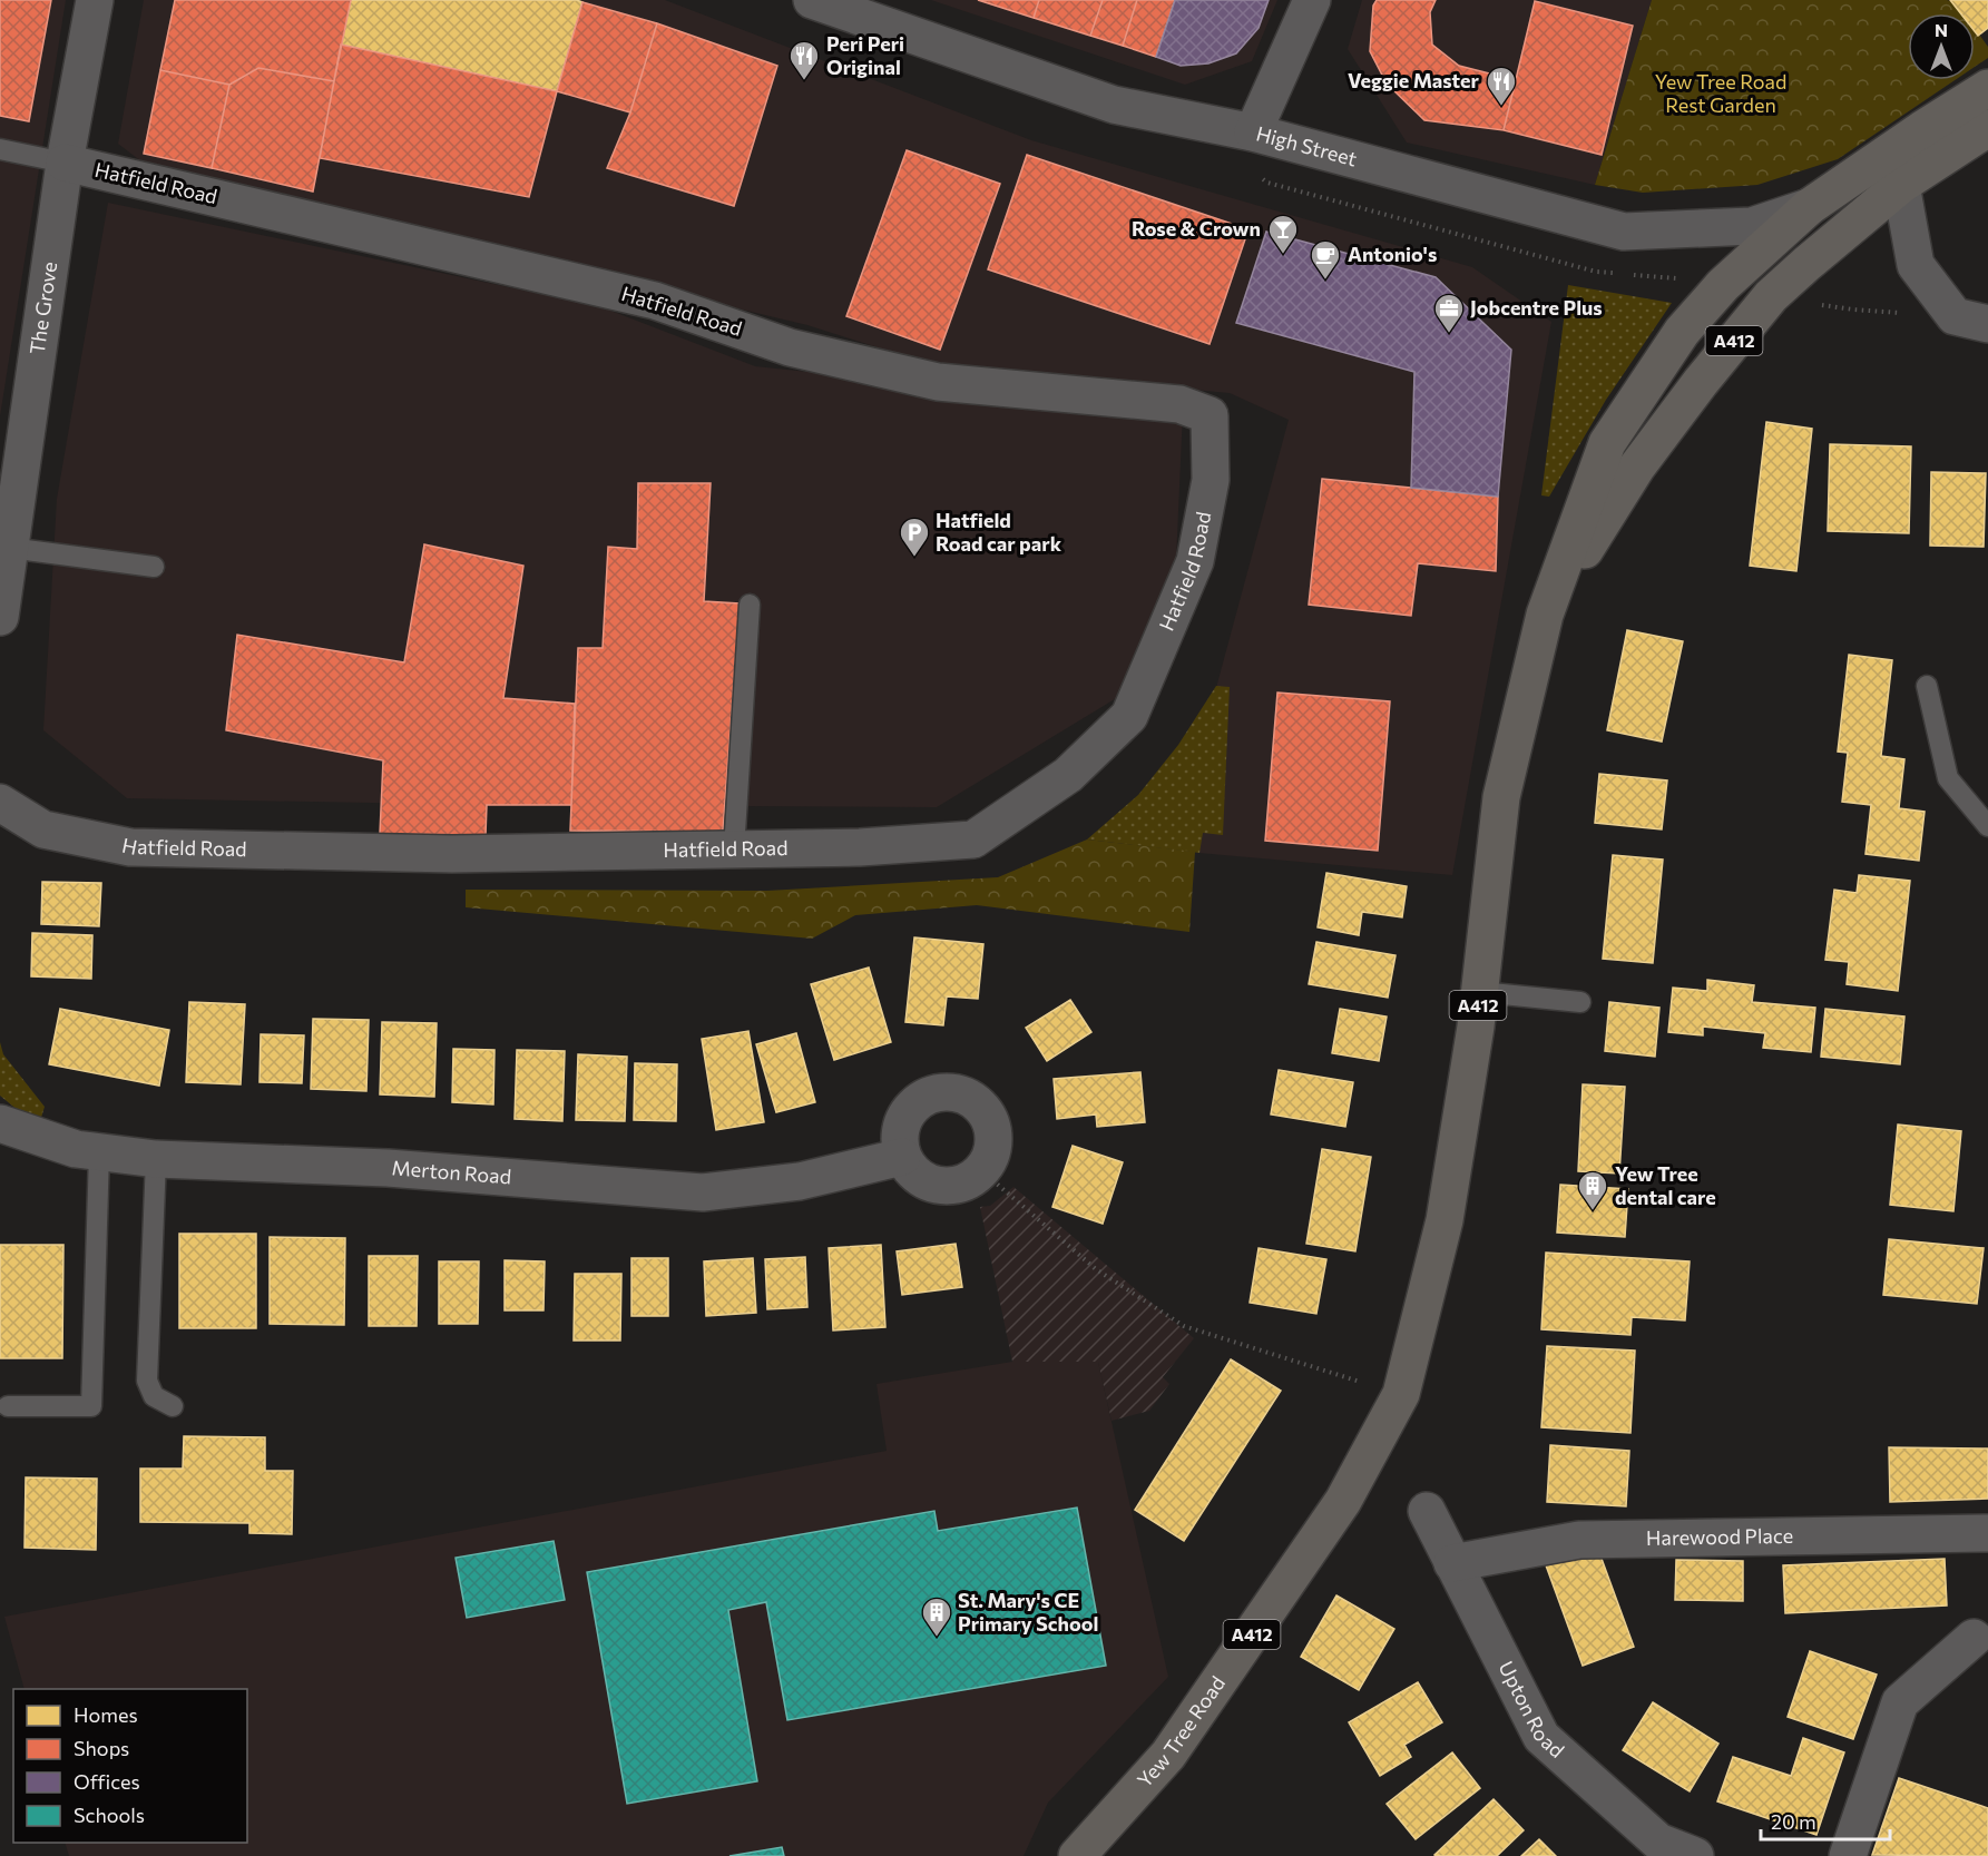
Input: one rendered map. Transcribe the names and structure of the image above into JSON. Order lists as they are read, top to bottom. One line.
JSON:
{"streets":{"main road":["A412","Yew Tree Road"],"street":["High Street","Hatfield Road","The Grove","Merton Road","Harewood Place","Upton Road"]},"crossings":[["High Street","A412"],["Hatfield Road","The Grove"],["A412","Yew Tree Road"],["Harewood Place","Upton Road"]],"parks":["Yew Tree Road Rest Garden"],"places":{"restaurant":["Peri Peri Original","Veggie Master"],"bar":["Rose & Crown"],"cafe":["Antonio's"],"office":["Jobcentre Plus"],"parking":["Hatfield Road car park"],"building":["Yew Tree dental care","St. Mary's CE Primary School"]},"legend":["Homes","Shops","Offices","Schools"],"scale_bar":"20 m","north":"top"}
